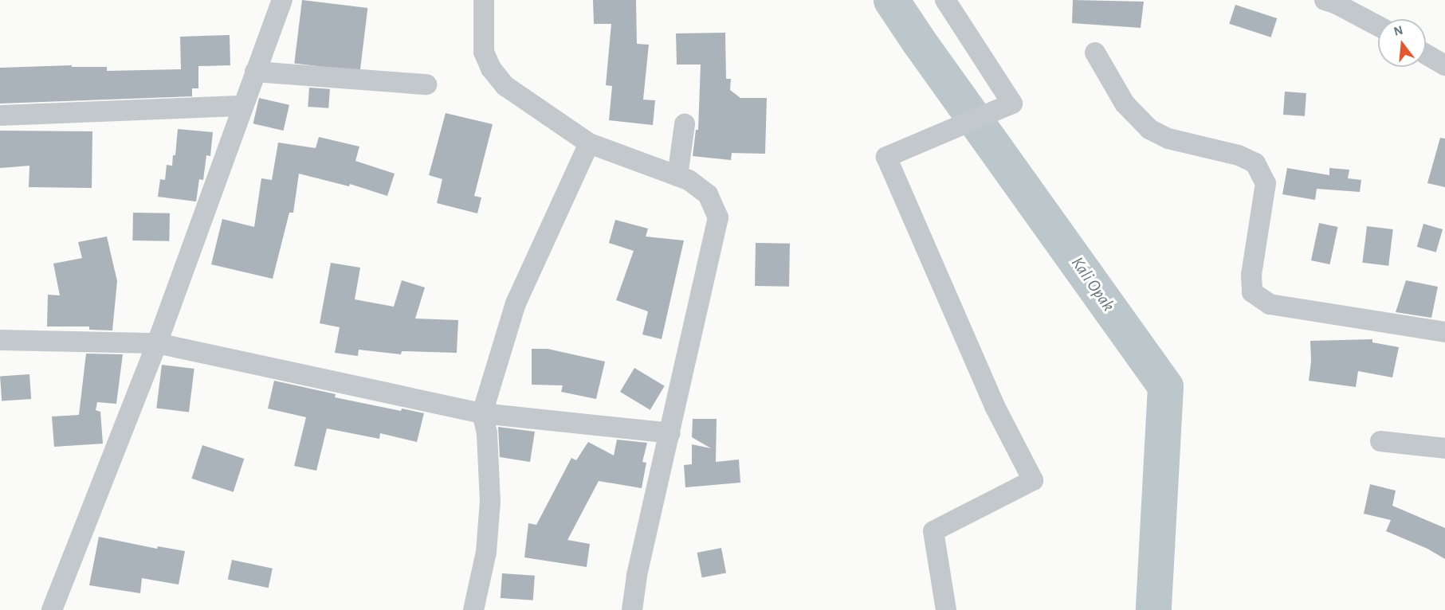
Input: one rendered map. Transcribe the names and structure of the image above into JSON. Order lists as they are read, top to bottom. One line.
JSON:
{"water":["Kali Opak"],"north":"top"}
